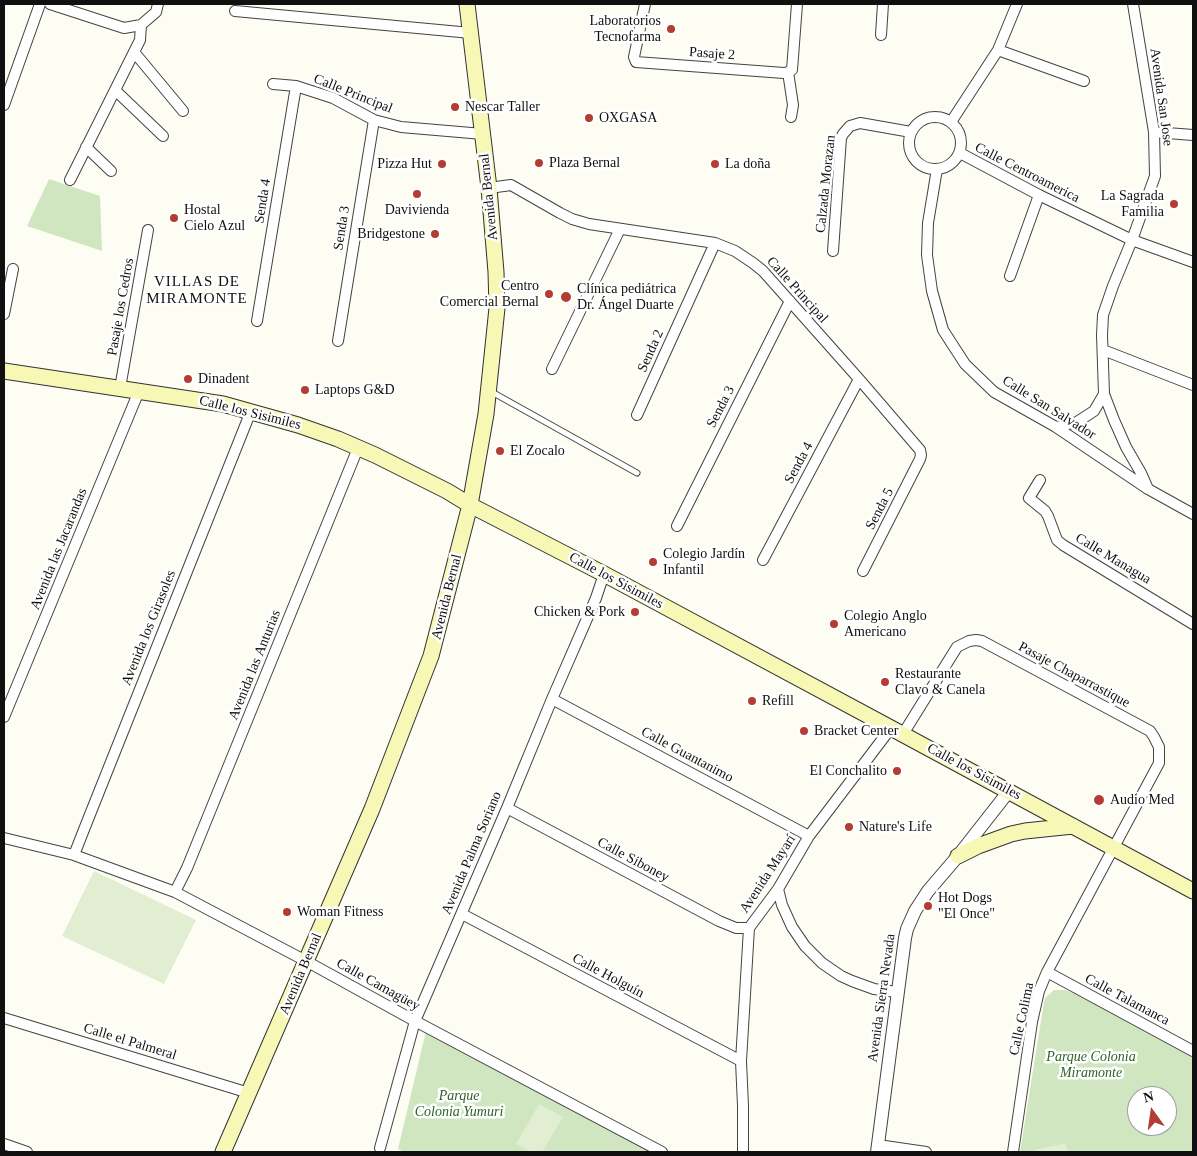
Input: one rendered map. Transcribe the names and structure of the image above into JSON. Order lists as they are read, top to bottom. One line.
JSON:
{"streets":{"main road":["Avenida Bernal","Calle los Sisimiles"],"street":["Pasaje 2","Calle Principal","Avenida San Jose","Calle Centroamerica","Calzada Morazan","Senda 4","Senda 3","Pasaje los Cedros","Senda 2","Calle San Salvador","Senda 5","Avenida las Jacarandas","Calle Managua","Avenida los Girasoles","Avenida las Anturias","Pasaje Chaparrastique","Calle Guantanimo","Avenida Palma Soriano","Calle Siboney","Avenida Mayarí","Calle Holguín","Calle Camagüey","Avenida Sierra Nevada","Calle Talamanca","Calle Colima","Calle el Palmeral"]},"crossings":[["Calle Principal","Avenida Bernal"],["Calle Principal","Senda 4"],["Calle Principal","Senda 3"],["Calle Principal","Senda 2"],["Calle Principal","Senda 5"],["Avenida San Jose","Calle Centroamerica"],["Avenida San Jose","Calle San Salvador"],["Calle Centroamerica","Calzada Morazan"],["Calle Centroamerica","Calle San Salvador"],["Calzada Morazan","Calle San Salvador"],["Avenida Bernal","Calle los Sisimiles"],["Avenida Bernal","Calle Camagüey"],["Avenida Bernal","Calle el Palmeral"],["Pasaje los Cedros","Calle los Sisimiles"],["Calle los Sisimiles","Avenida las Jacarandas"],["Calle los Sisimiles","Avenida los Girasoles"],["Calle los Sisimiles","Avenida las Anturias"],["Calle los Sisimiles","Pasaje Chaparrastique"],["Calle los Sisimiles","Avenida Palma Soriano"],["Calle los Sisimiles","Avenida Mayarí"],["Calle los Sisimiles","Avenida Sierra Nevada"],["Calle los Sisimiles","Calle Colima"],["Avenida los Girasoles","Calle Camagüey"],["Avenida las Anturias","Calle Camagüey"],["Pasaje Chaparrastique","Avenida Mayarí"],["Pasaje Chaparrastique","Calle Colima"],["Calle Guantanimo","Avenida Palma Soriano"],["Calle Guantanimo","Avenida Mayarí"],["Avenida Palma Soriano","Calle Siboney"],["Avenida Palma Soriano","Calle Holguín"],["Avenida Palma Soriano","Calle Camagüey"],["Calle Siboney","Avenida Mayarí"],["Avenida Mayarí","Calle Holguín"],["Calle Talamanca","Calle Colima"]],"districts":["VILLAS DE MIRAMONTE"],"parks":["Parque Colonia Miramonte","Parque Colonia Yumuri"],"places":["Laboratorios Tecnofarma","Nescar Taller","OXGASA","Plaza Bernal","Pizza Hut","La doña","Davivienda","La Sagrada Familia","Hostal Cielo Azul","Bridgestone","Centro Comercial Bernal","Clínica pediátrica Dr. Ángel Duarte","Dinadent","Laptops G&D","El Zocalo","Colegio Jardín Infantil","Chicken & Pork","Colegio Anglo Americano","Restaurante Clavo & Canela","Refill","Bracket Center","El Conchalito","Audio Med","Nature's Life","Hot Dogs \"El Once\"","Woman Fitness"],"north":"top"}
